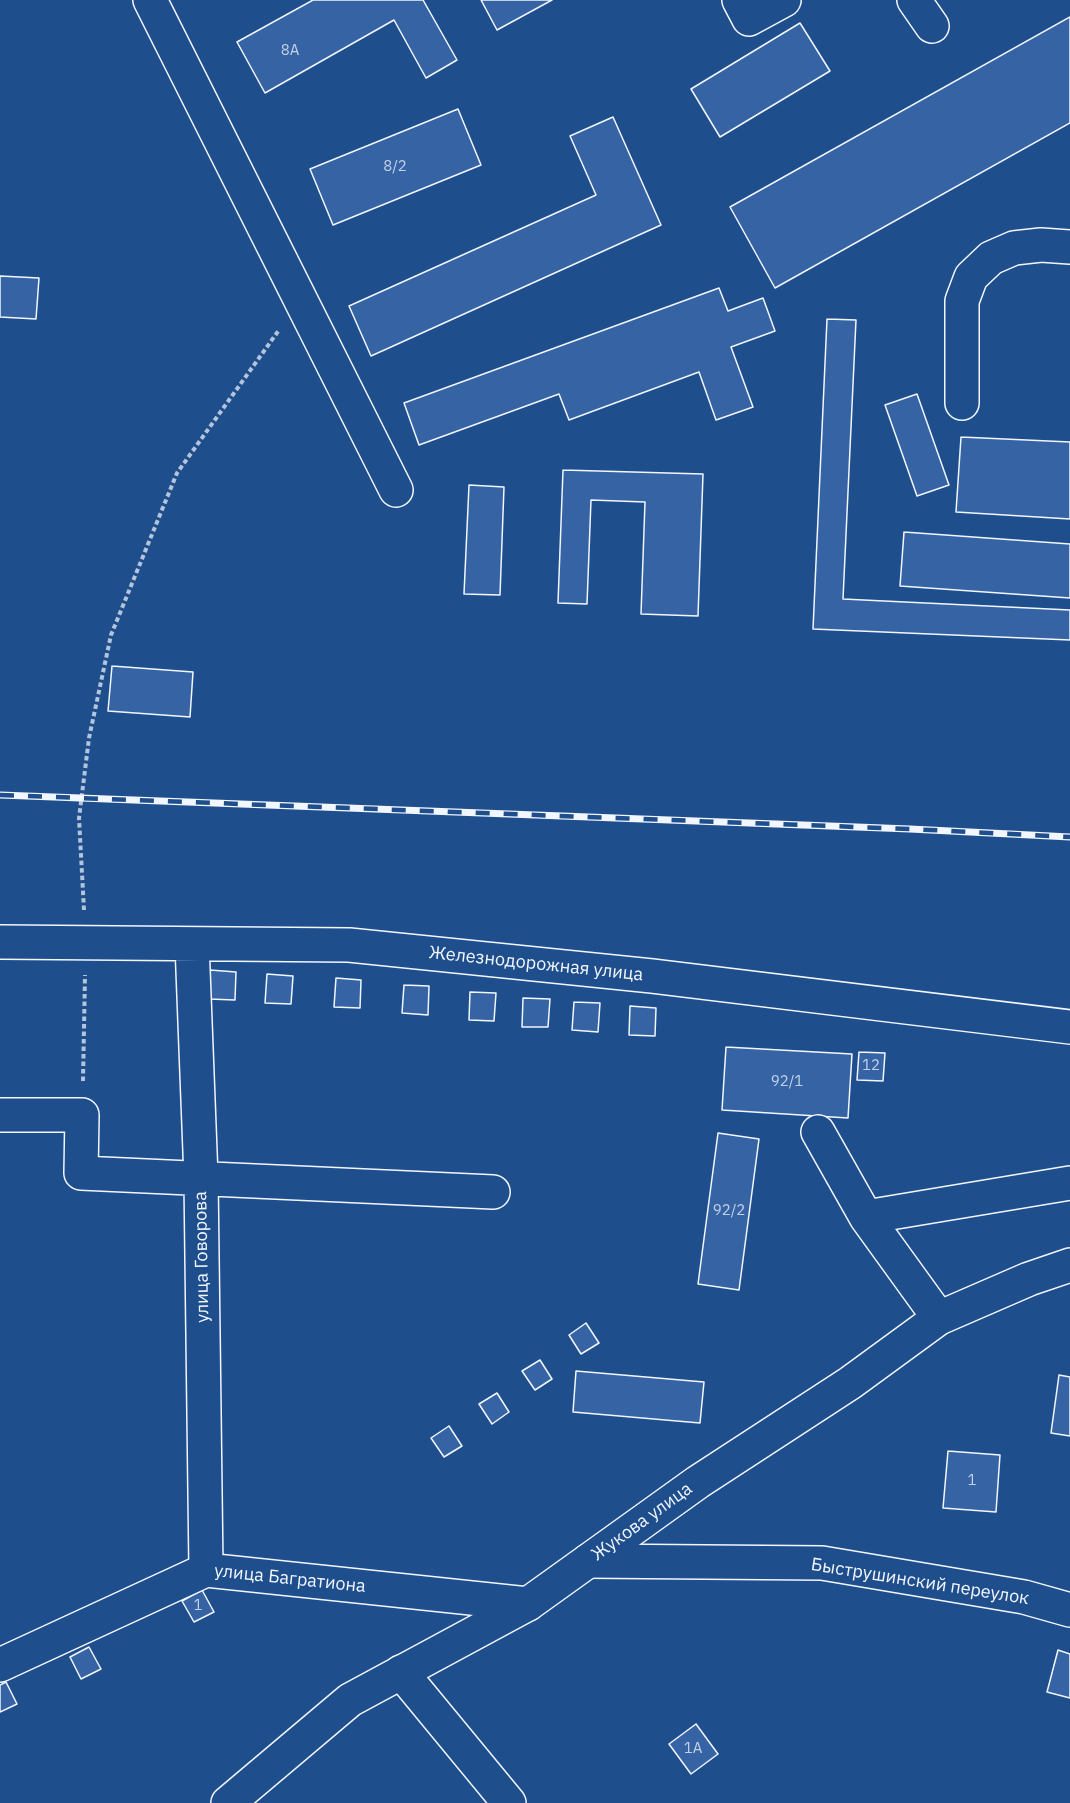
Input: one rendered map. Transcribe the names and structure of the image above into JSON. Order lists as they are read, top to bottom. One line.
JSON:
{"streets":{"street":["Железнодорожная улица","улица Говорова","Жукова улица","улица Багратиона","Быструшинский переулок"]},"crossings":[["Железнодорожная улица","улица Говорова"],["улица Говорова","улица Багратиона"],["Жукова улица","улица Багратиона"],["Жукова улица","Быструшинский переулок"]],"house_numbers":["8А","8/2","12","92/1","92/2","1","1","1А"]}
